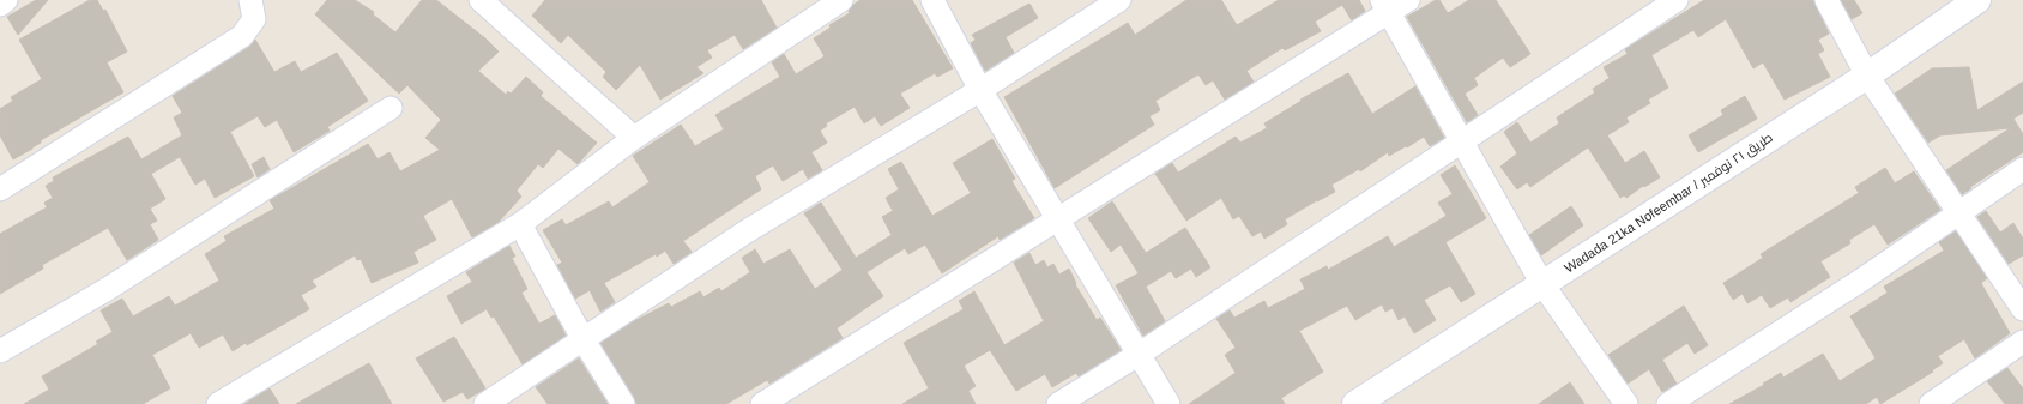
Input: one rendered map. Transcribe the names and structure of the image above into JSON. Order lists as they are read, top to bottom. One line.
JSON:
{"streets":{"street":["Wadada 21ka Nofeembar / طريق ٢١ نوفمبر"]}}
